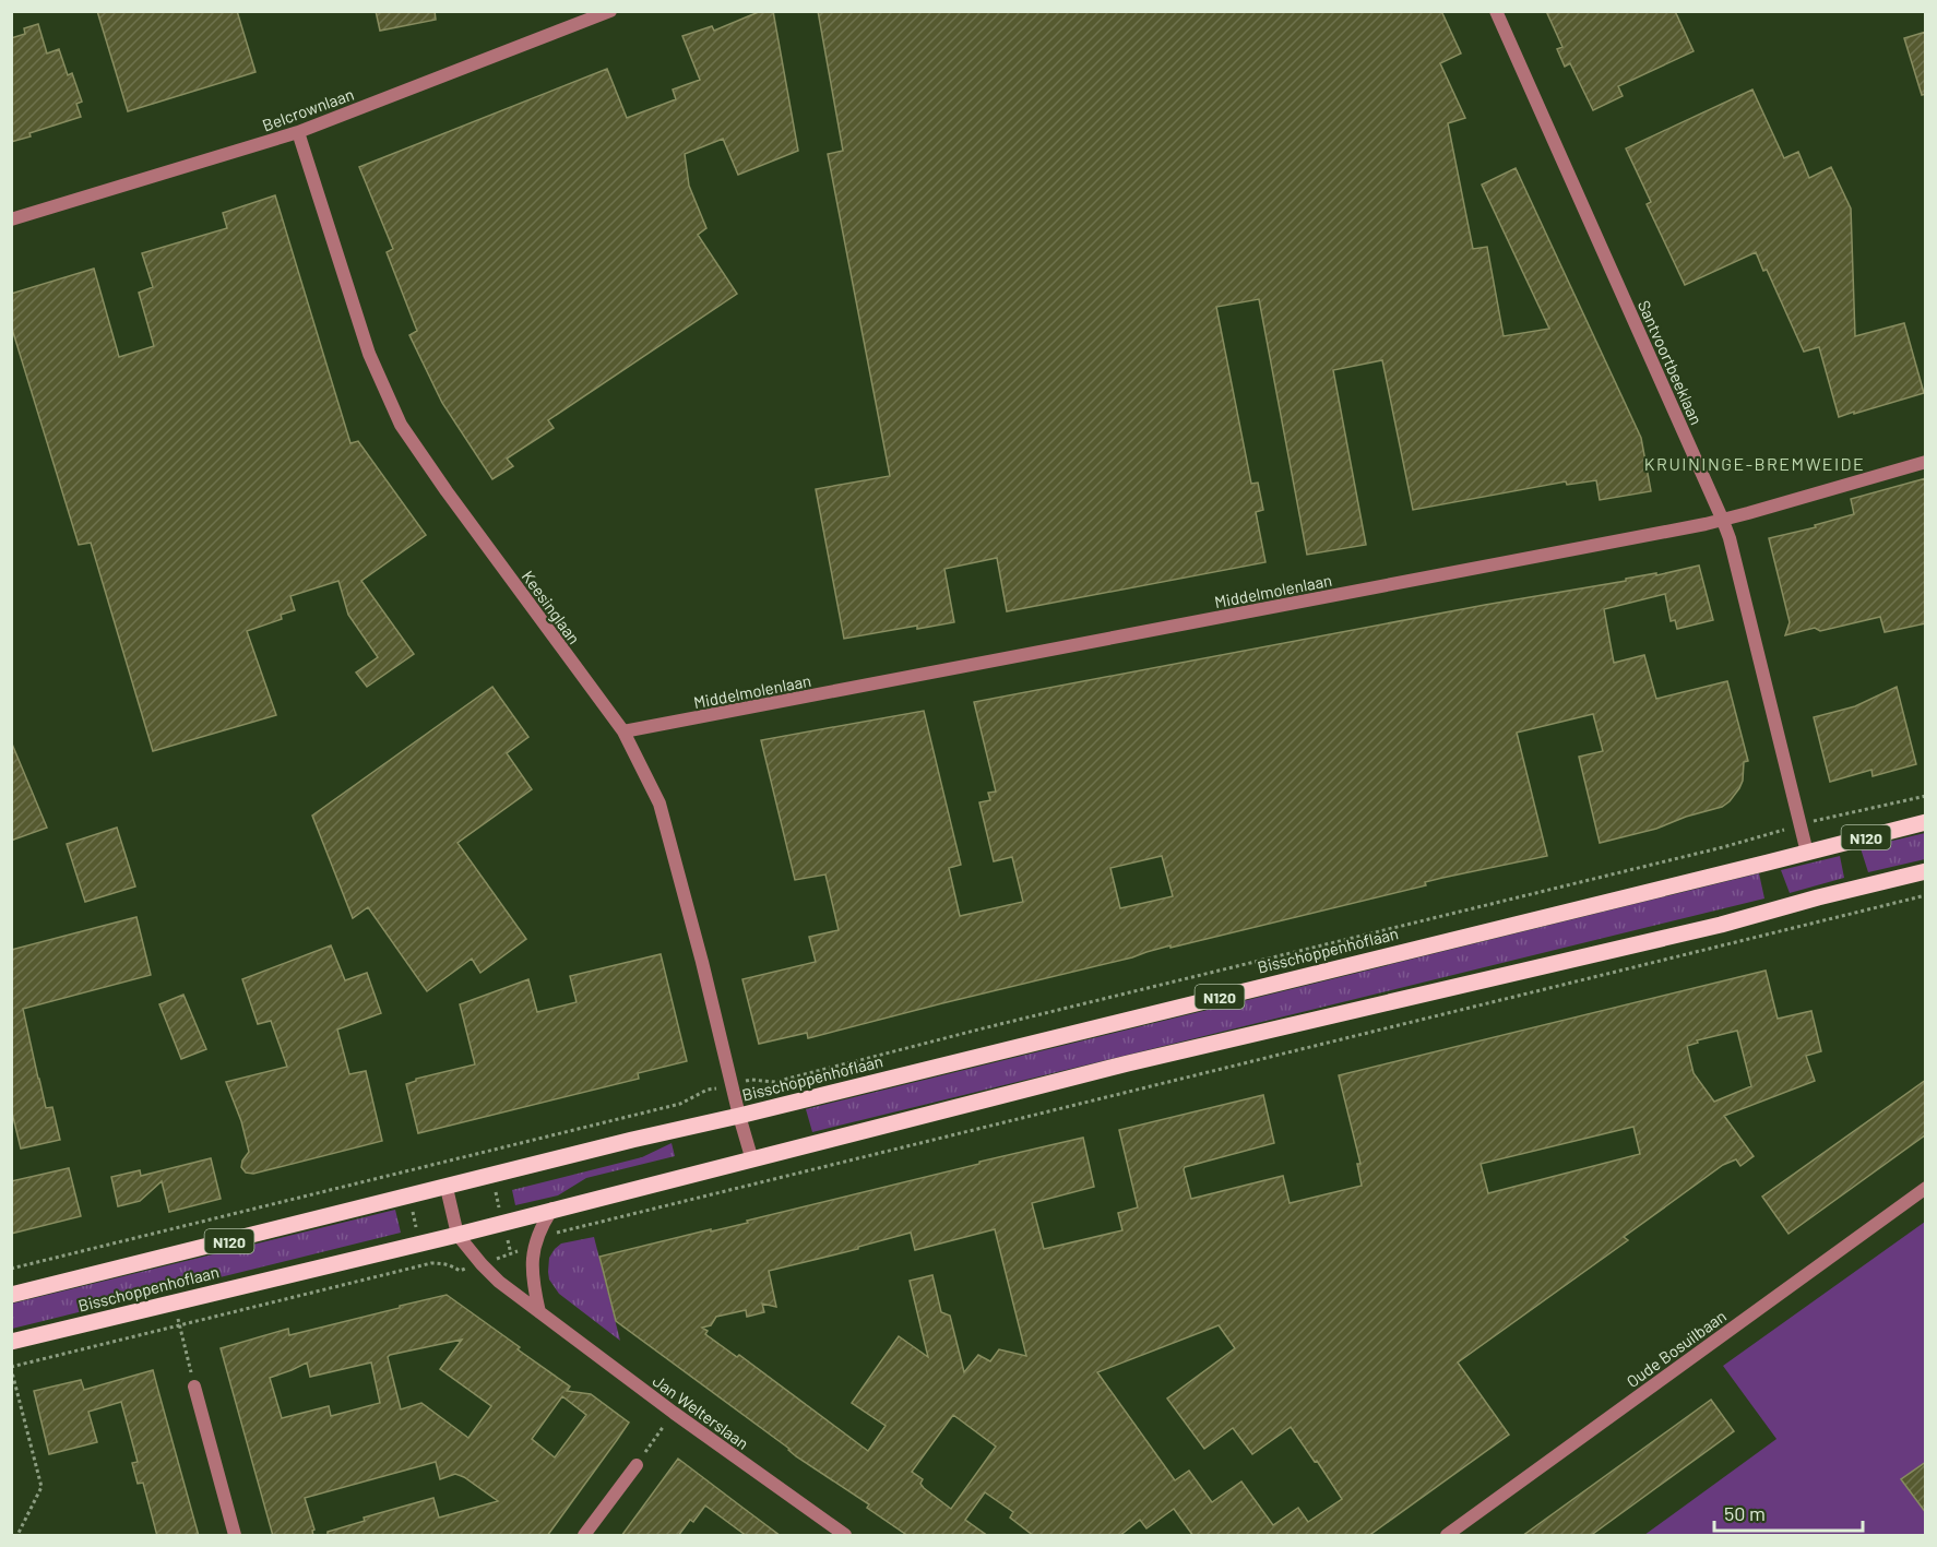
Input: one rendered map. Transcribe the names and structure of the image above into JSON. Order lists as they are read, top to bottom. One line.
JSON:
{"streets":{"main road":["N120","Bisschoppenhoflaan"],"street":["Belcrownlaan","Santvoortbeeklaan","Middelmolenlaan","Keesinglaan","Oude Bosuilbaan","Jan Welterslaan"]},"crossings":[["Belcrownlaan","Keesinglaan"],["Santvoortbeeklaan","Middelmolenlaan"],["Santvoortbeeklaan","Bisschoppenhoflaan"],["Middelmolenlaan","Keesinglaan"],["Keesinglaan","Bisschoppenhoflaan"],["Bisschoppenhoflaan","Jan Welterslaan"]],"districts":["KRUININGE-BREMWEIDE"],"scale_bar":"50 m"}
